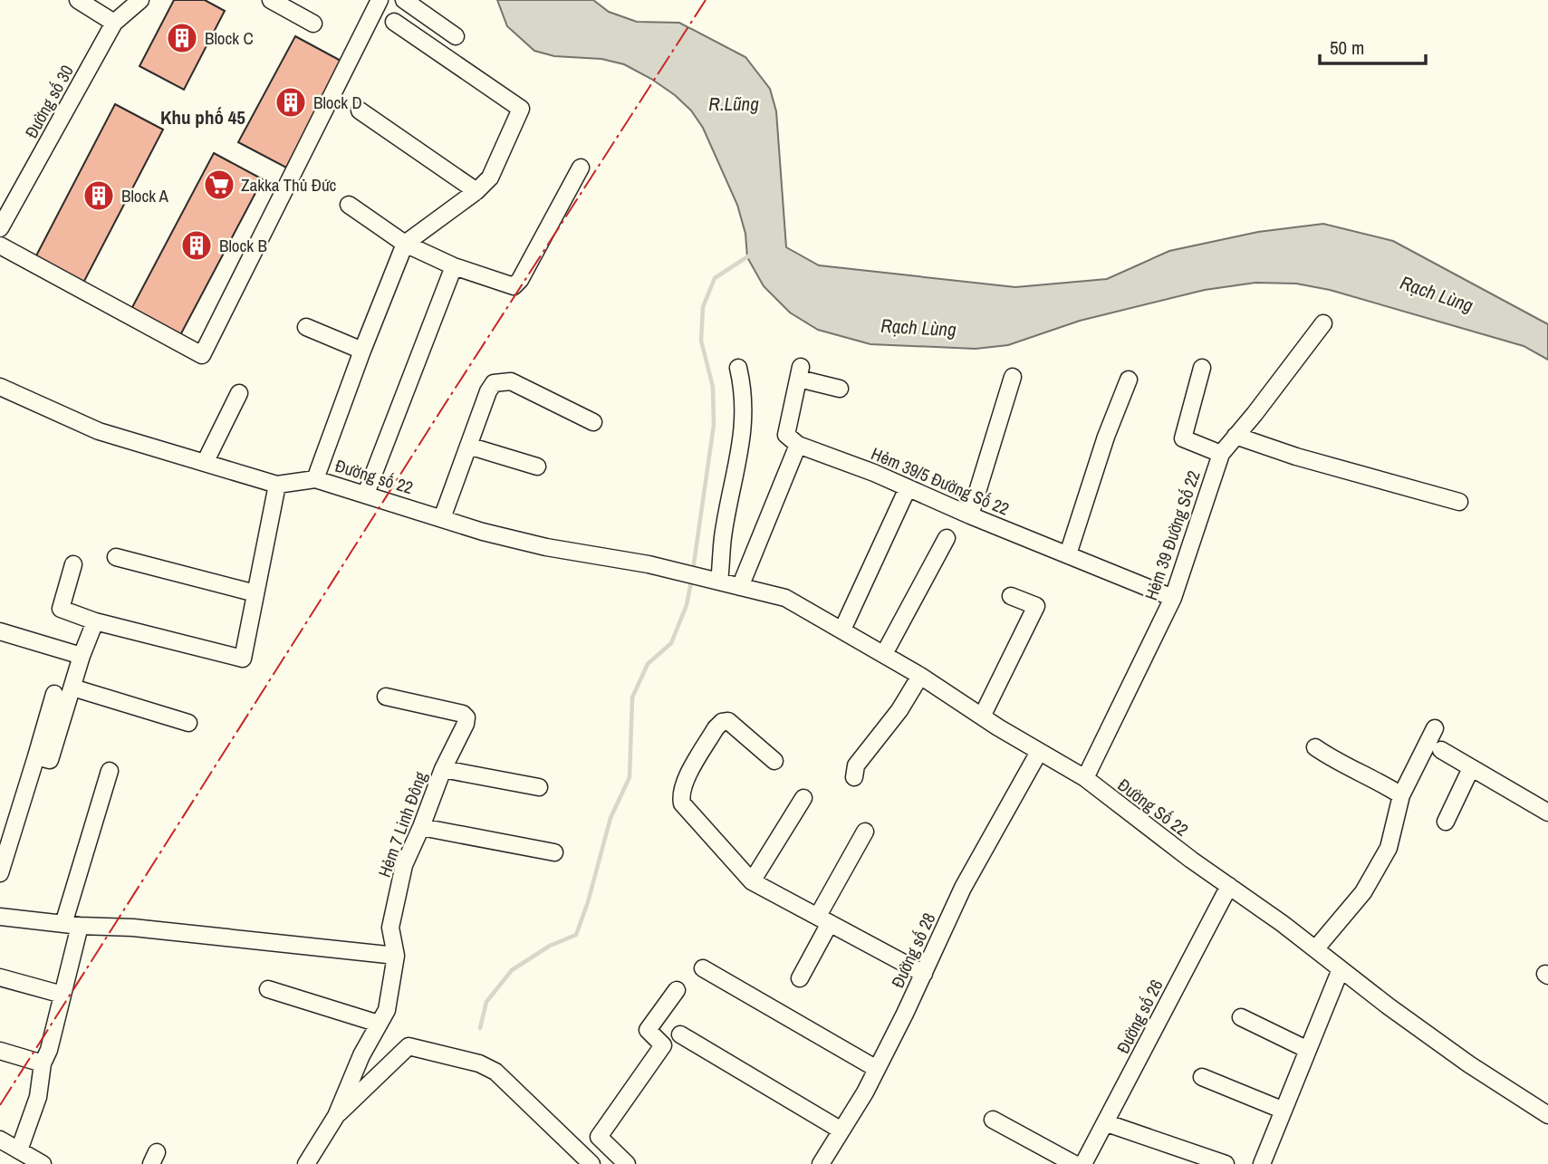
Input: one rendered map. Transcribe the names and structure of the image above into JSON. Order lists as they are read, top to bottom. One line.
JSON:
{"streets":{"street":["Đường số 30","Đường số 22","Hẻm 39/5 Đường Số 22","Hẻm 39 Đường Số 22","Đường Số 22","Hẻm 7 Linh Đông","Đường số 28","Đường số 26"]},"crossings":[["Đường số 22","Đường Số 22"],["Hẻm 39/5 Đường Số 22","Hẻm 39 Đường Số 22"],["Hẻm 39 Đường Số 22","Đường Số 22"],["Đường Số 22","Đường số 28"],["Đường Số 22","Đường số 26"]],"districts":["Khu phố 45"],"water":["R.Lũng","Rạch Lùng"],"places":{"building":["Block C","Block D","Block A","Block B"],"supermarket":["Zakka Thủ Đức"]},"scale_bar":"50 m"}
